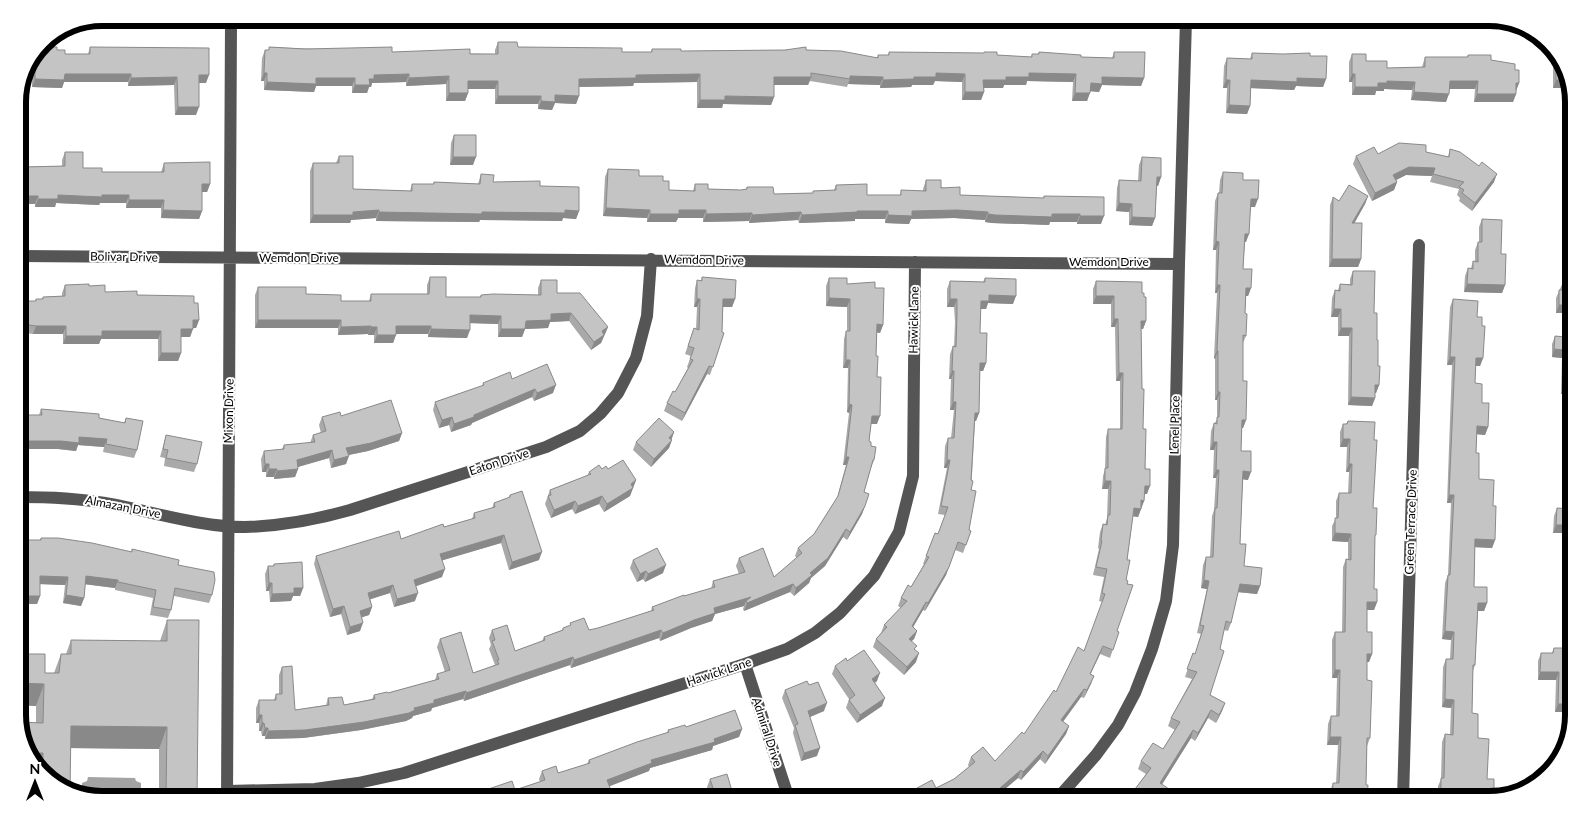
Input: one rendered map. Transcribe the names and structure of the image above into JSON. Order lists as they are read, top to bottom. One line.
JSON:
{"streets":{"street":["Bolivar Drive","Wemdon Drive","Hawick Lane","Mixon Drive","Lenel Place","Eaton Drive","Almazan Drive","Green Terrace Drive","Admiral Drive"]},"crossings":[["Bolivar Drive","Wemdon Drive"],["Bolivar Drive","Mixon Drive"],["Wemdon Drive","Hawick Lane"],["Wemdon Drive","Mixon Drive"],["Wemdon Drive","Lenel Place"],["Wemdon Drive","Eaton Drive"],["Hawick Lane","Admiral Drive"],["Mixon Drive","Eaton Drive"],["Mixon Drive","Almazan Drive"],["Eaton Drive","Almazan Drive"]],"north":"top"}
